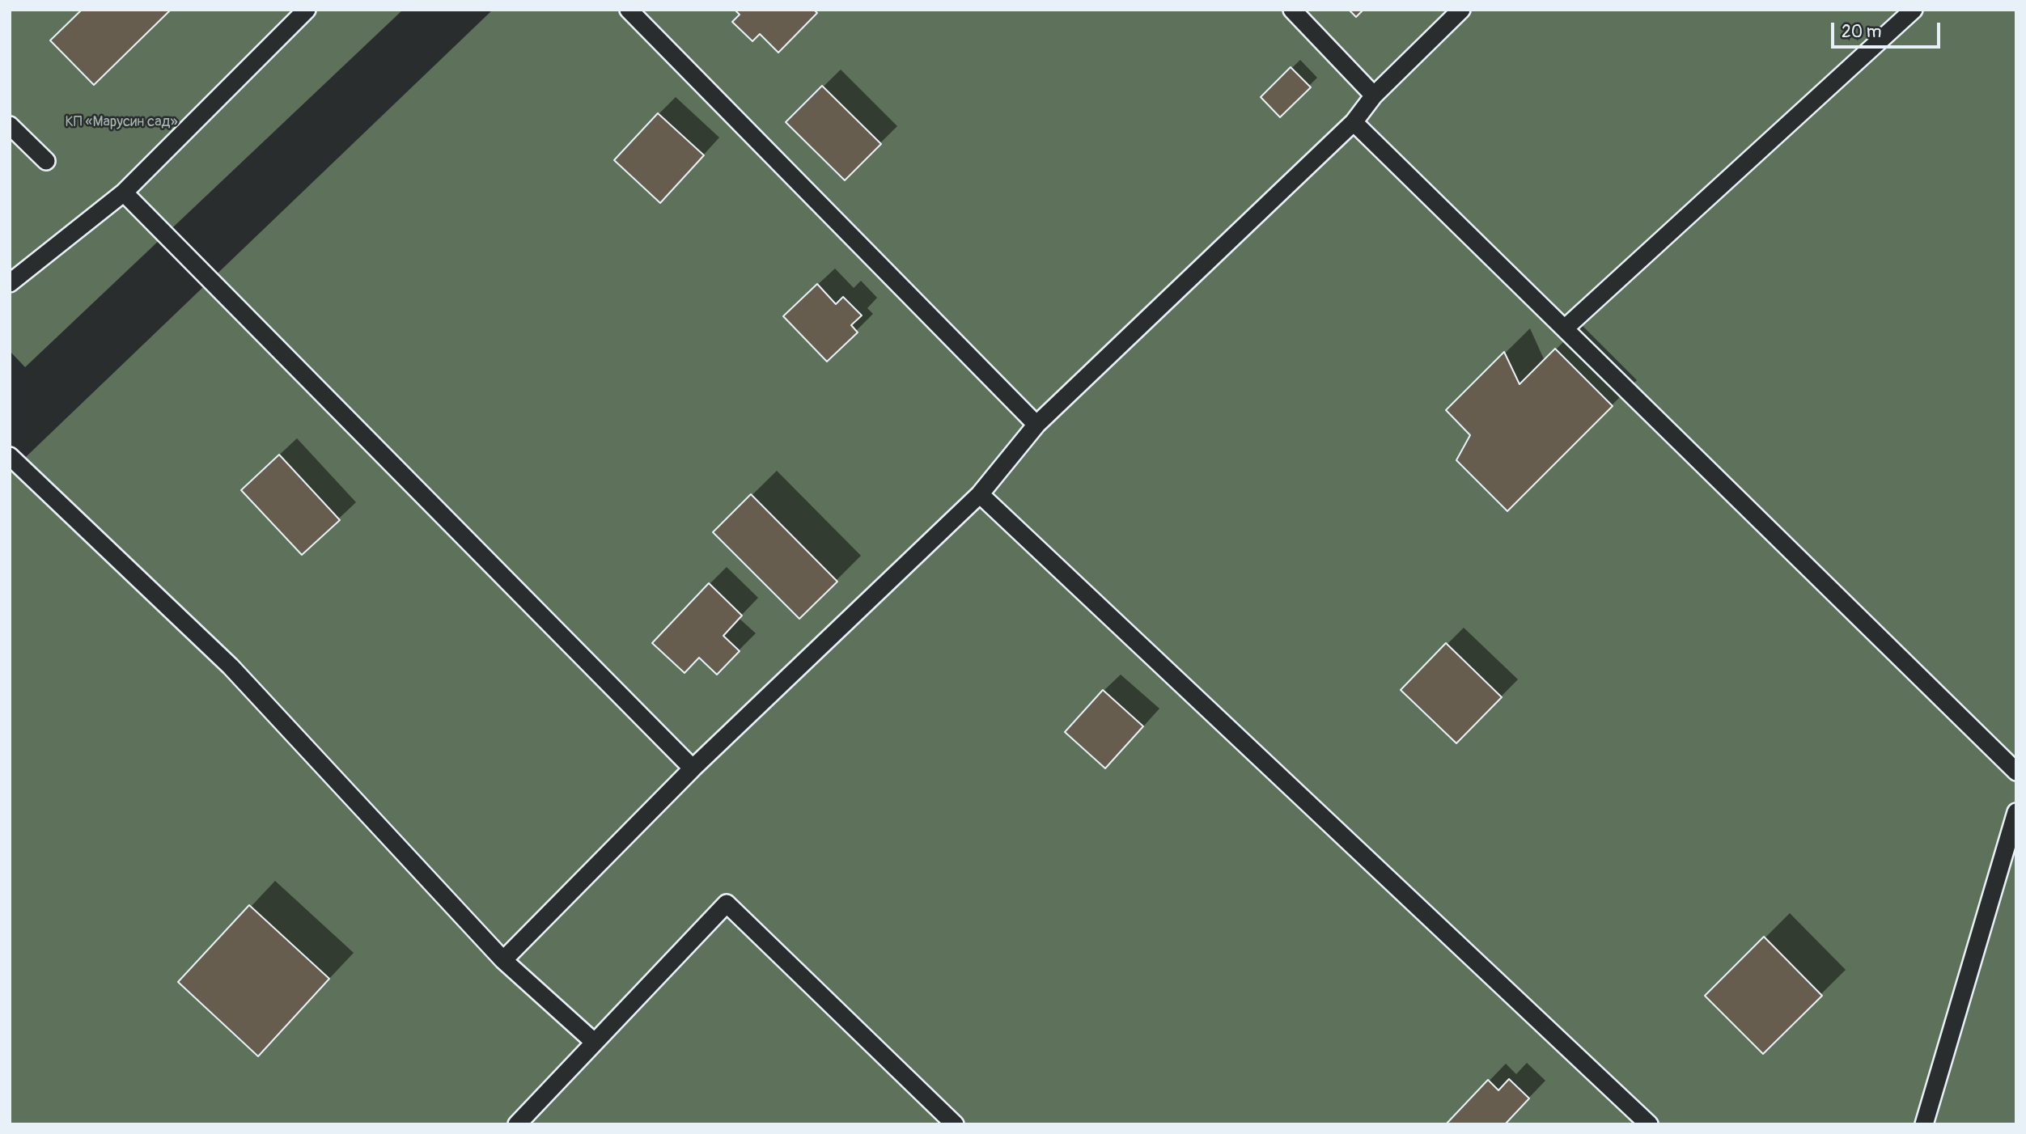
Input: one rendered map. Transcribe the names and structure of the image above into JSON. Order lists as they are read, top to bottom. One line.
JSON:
{"parks":["КП «Марусин сад»"],"scale_bar":"20 m"}
